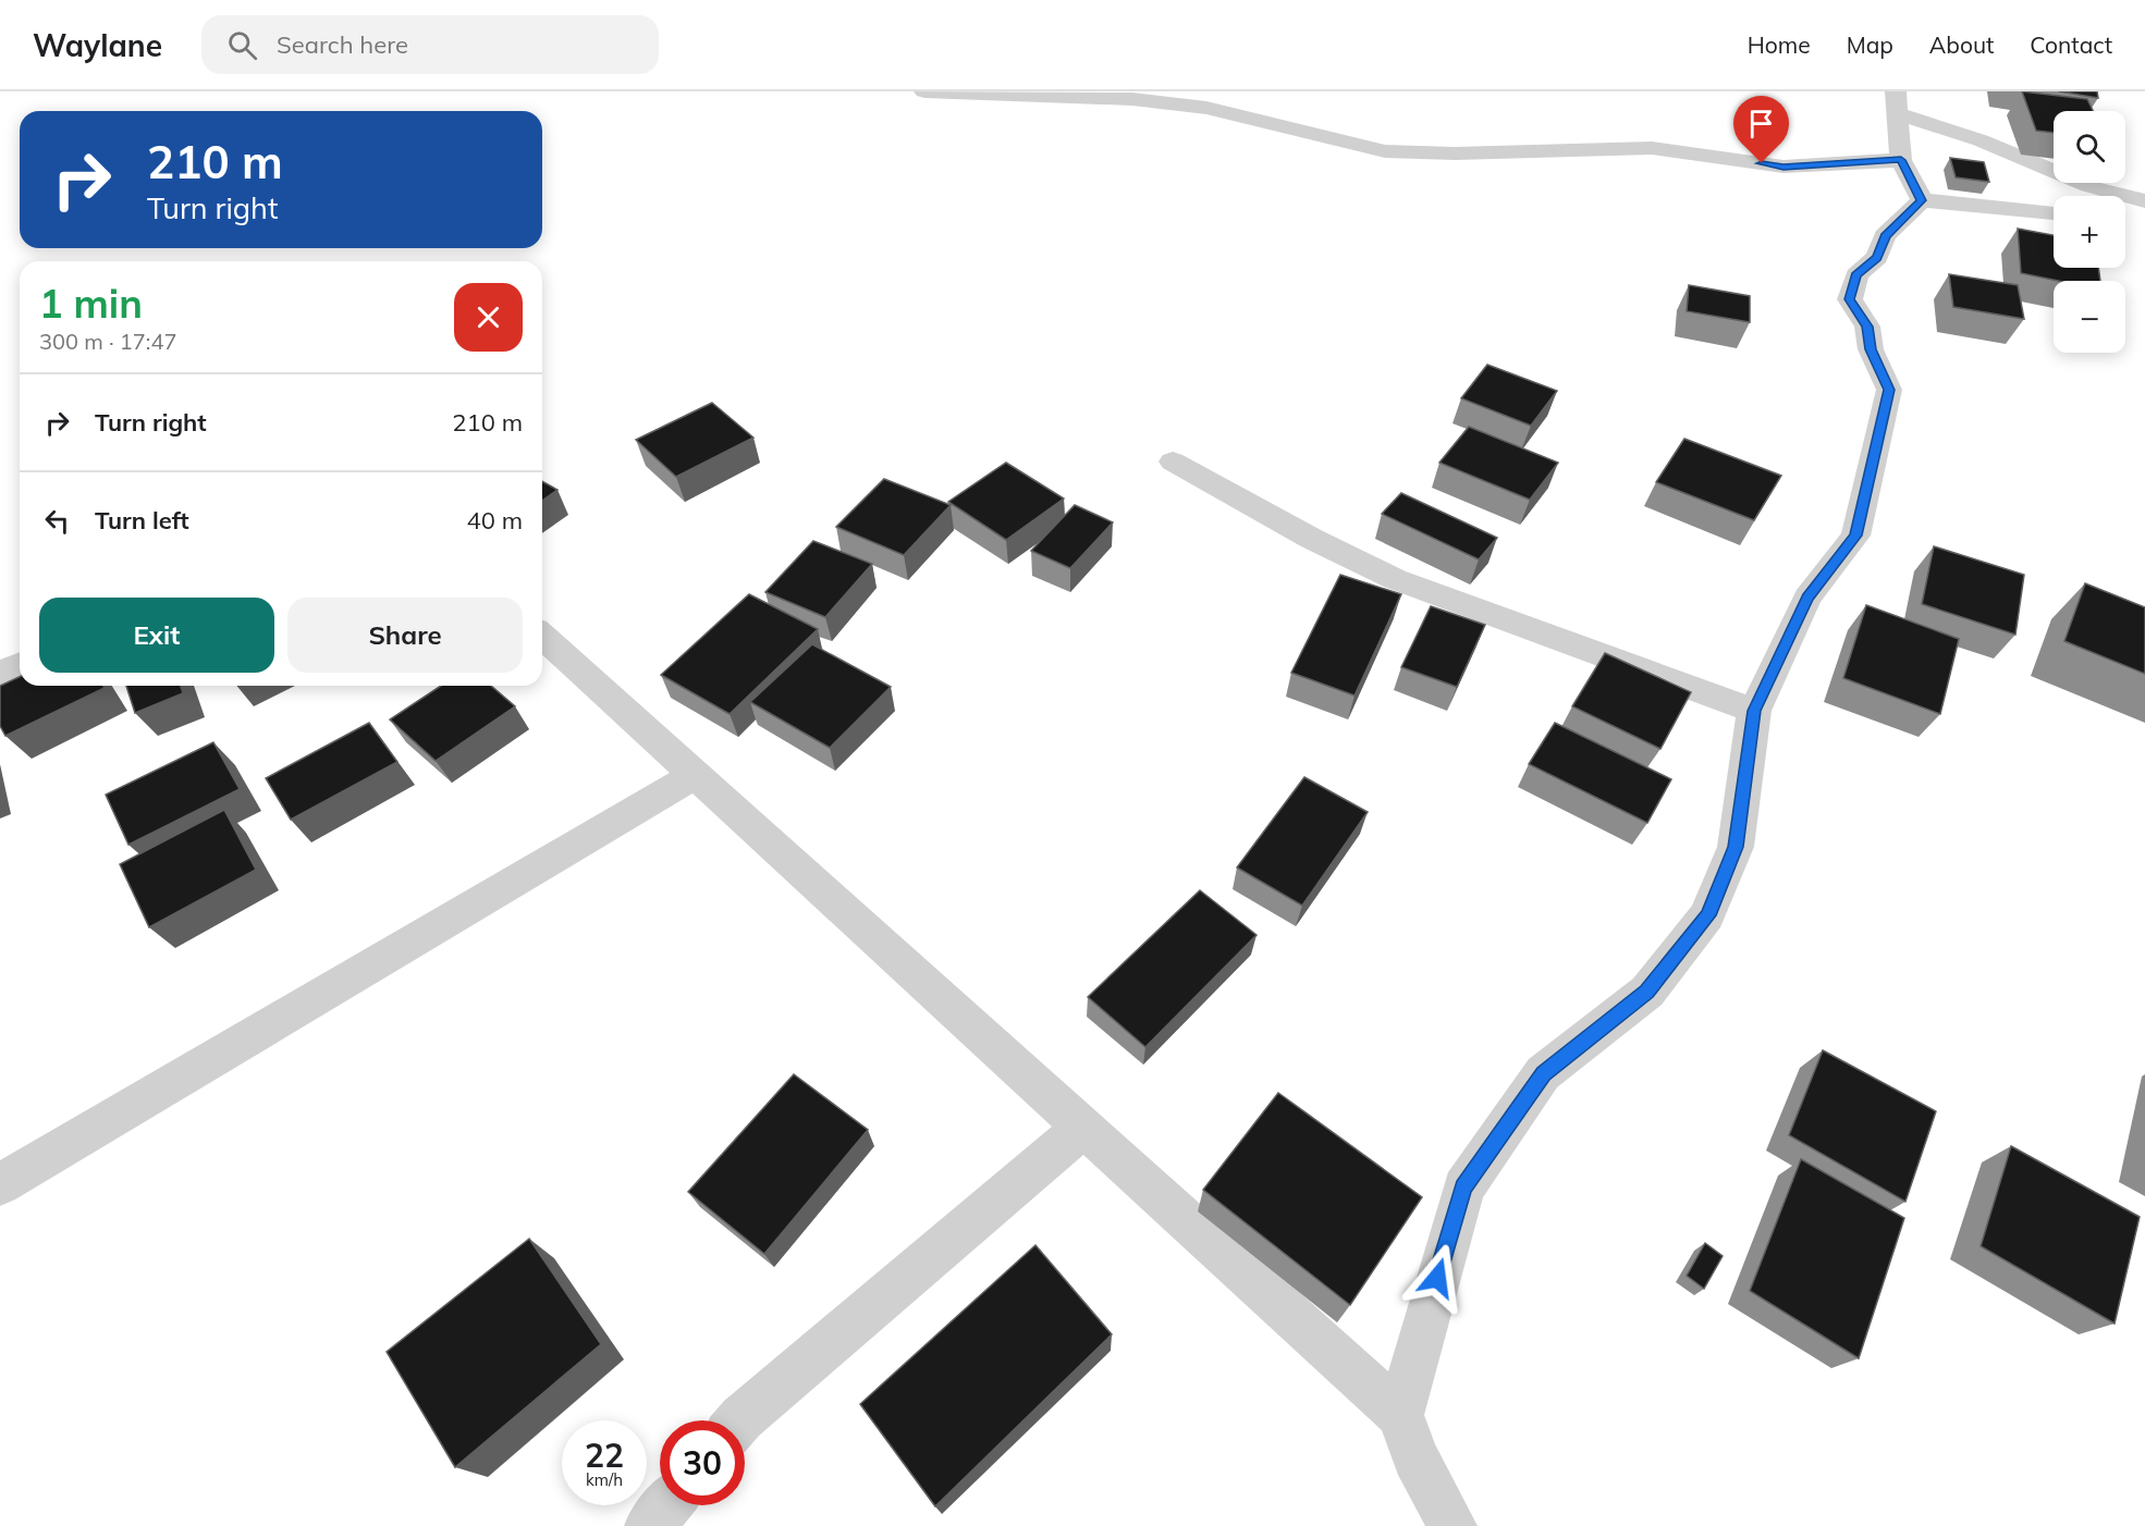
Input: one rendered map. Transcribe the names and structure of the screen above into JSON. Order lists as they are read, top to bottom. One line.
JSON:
{"page":{"header":"Waylane","search":"Search here","nav":["Home","Map","About","Contact"],"map_buttons":["+","−"],"turn":["210 m","Turn right"],"heading":["1 min","300 m · 17:47"],"list":[{"name":"Turn right","value":"210 m"},{"name":"Turn left","value":"40 m"}],"buttons":["Exit","Share"],"speed":"22 km/h","limit":"30"}}
